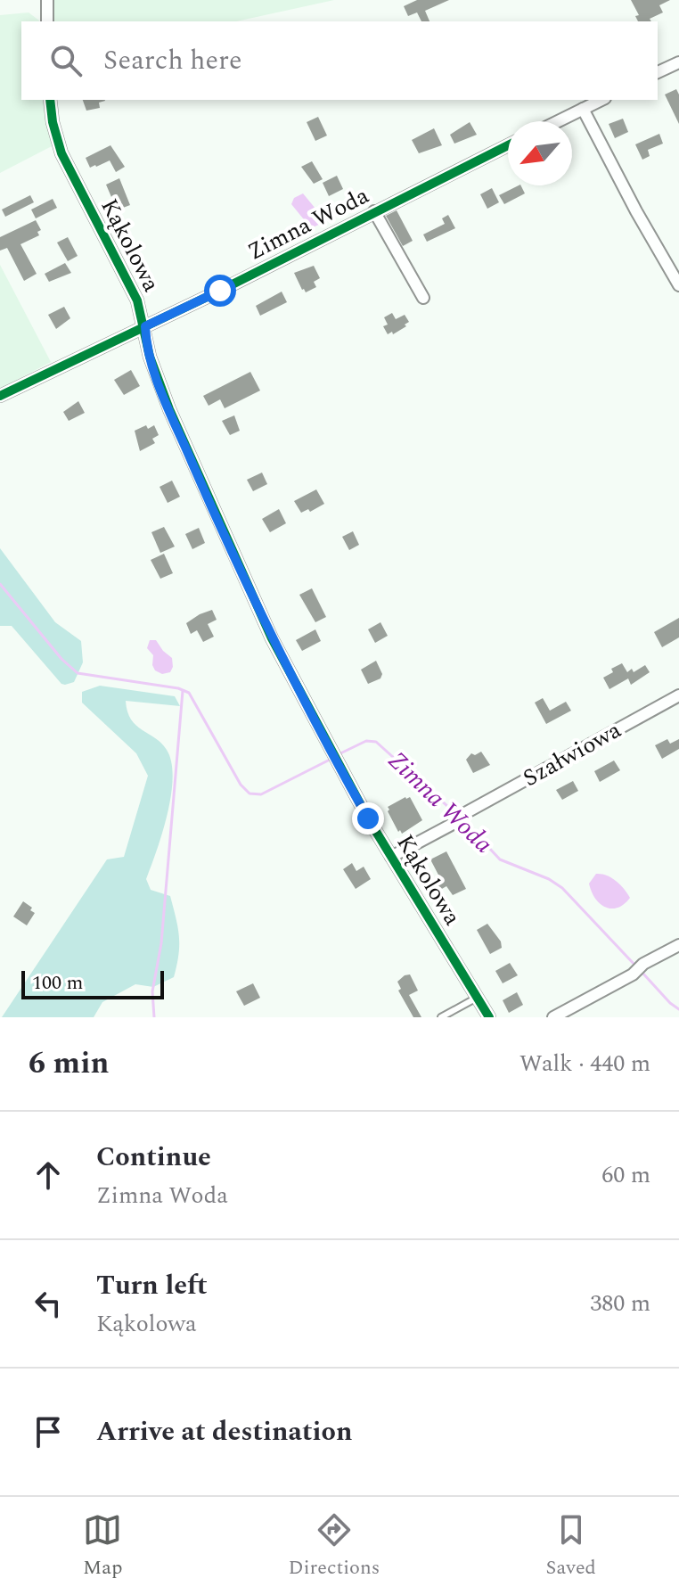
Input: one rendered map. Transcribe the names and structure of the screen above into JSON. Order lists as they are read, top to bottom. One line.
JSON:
{"streets":{"street":["Zimna Woda","Kąkolowa","Szałwiowa"]},"crossings":[["Zimna Woda","Kąkolowa"],["Kąkolowa","Szałwiowa"]],"water":["Zimna Woda"],"scale_bar":"100 m","north":"bottom left","page":{"search":"Search here","scale":"100 m","heading":["6 min","Walk · 440 m"],"list":[["Continue","Zimna Woda","60 m"],["Turn left","Kąkolowa","380 m"],"Arrive at destination"],"nav":["Map","Directions","Saved"]}}
